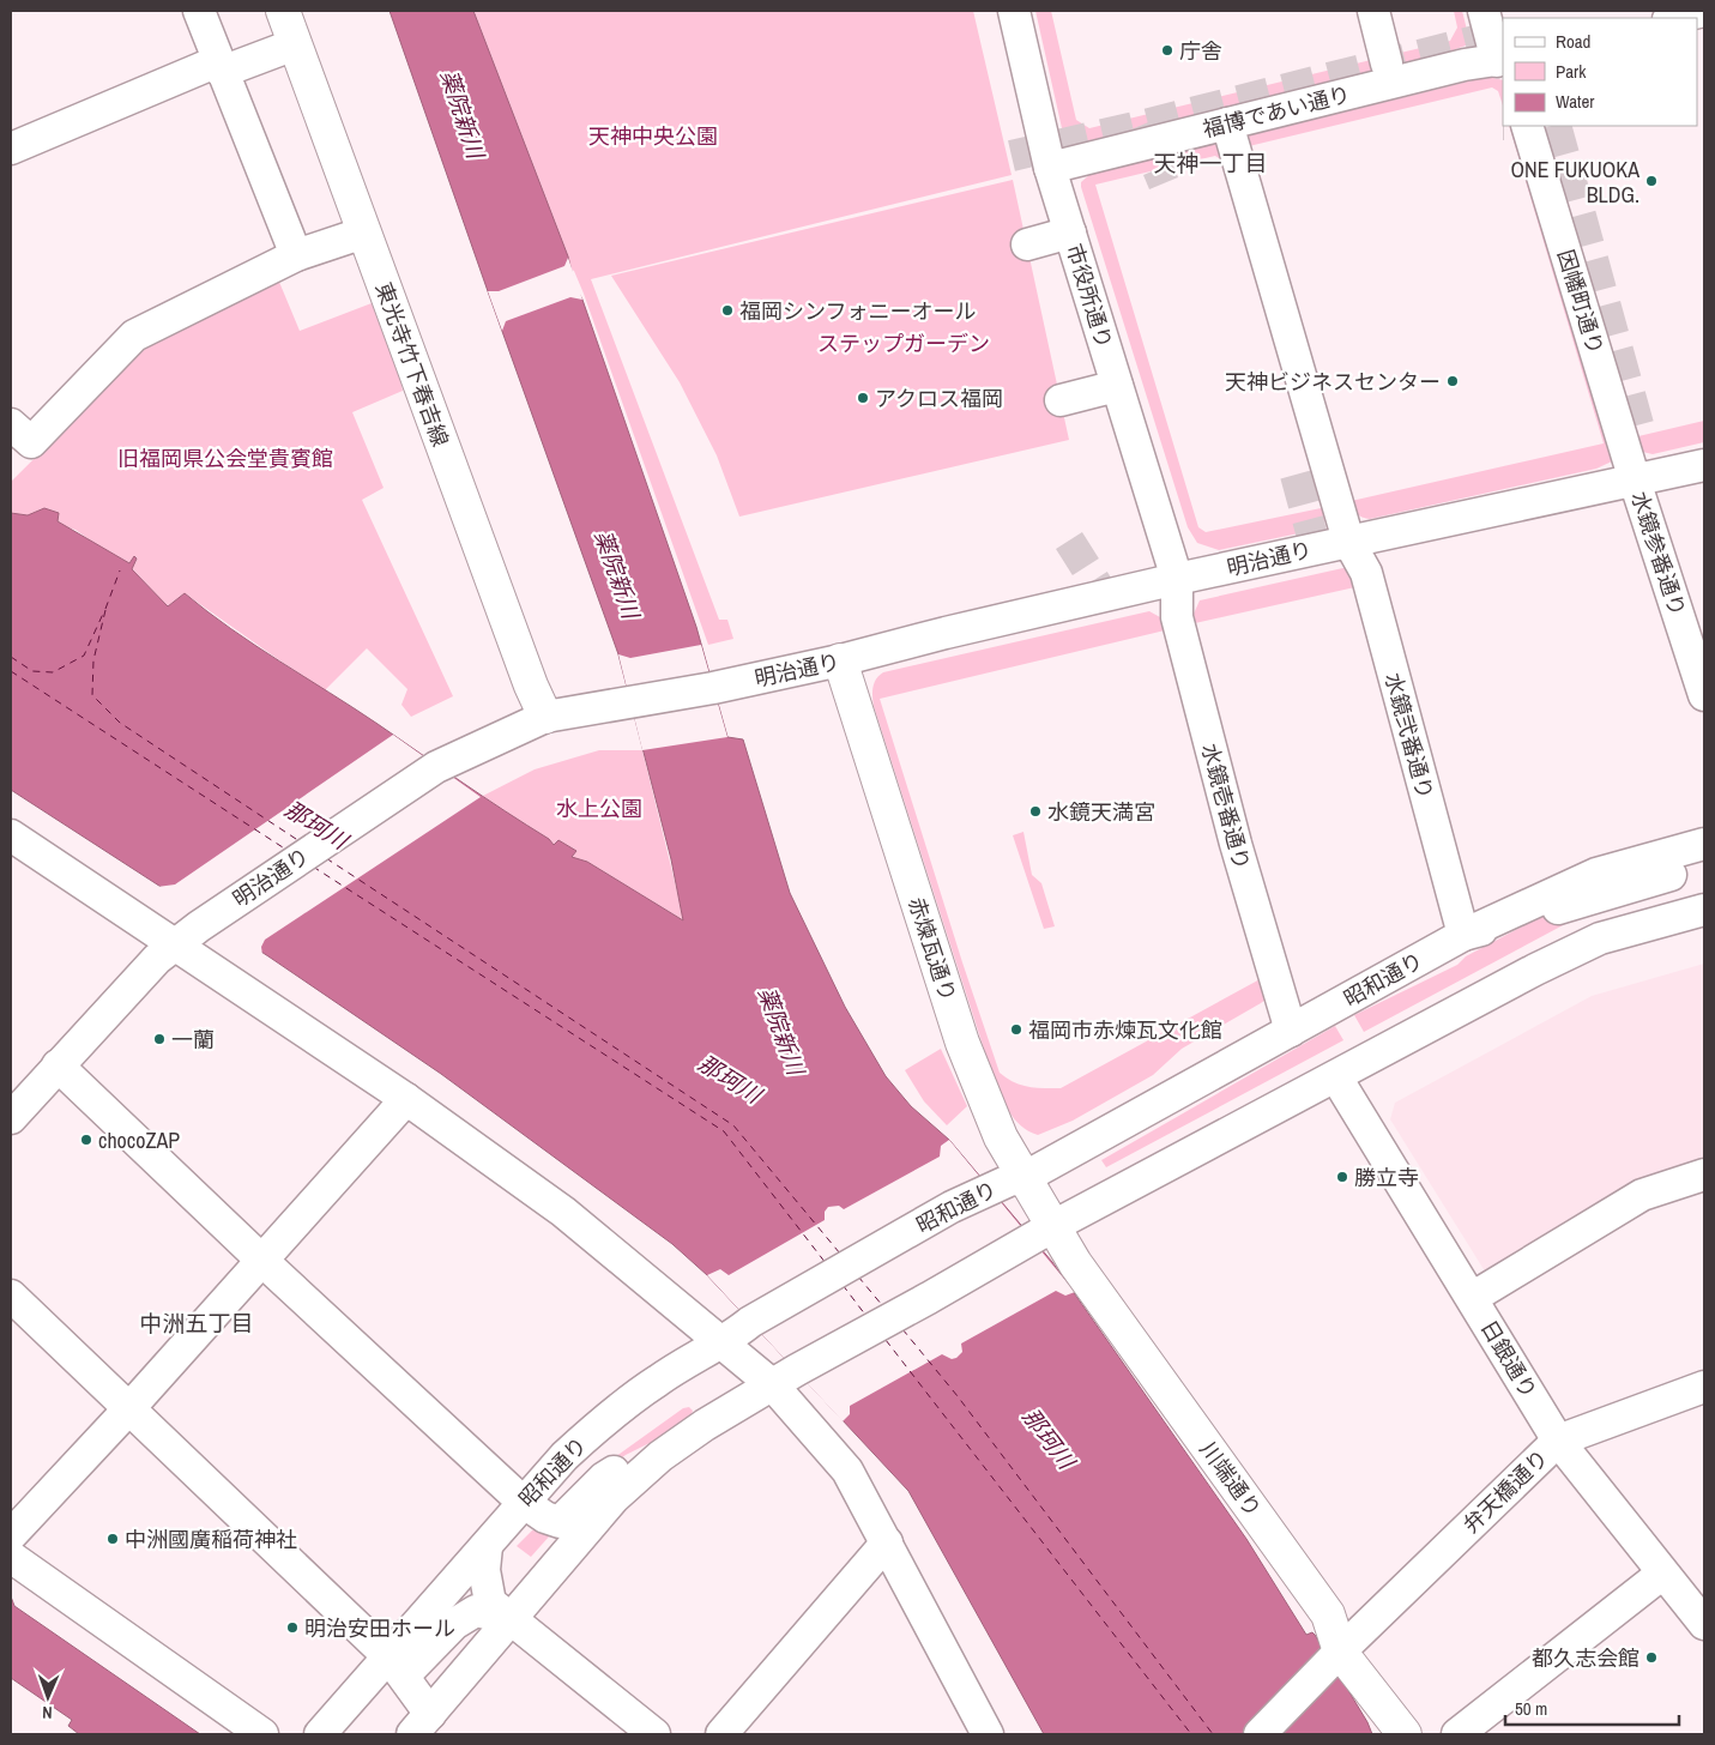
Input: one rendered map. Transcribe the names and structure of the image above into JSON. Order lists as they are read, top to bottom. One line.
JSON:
{"streets":{"main road":["東光寺竹下春吉線","赤煉瓦通り","川端通り"],"street":["福博であい通り","市役所通り","因幡町通り","水鏡参番通り","明治通り","水鏡弐番通り","水鏡壱番通り","昭和通り","日銀通り","弁天橋通り"]},"crossings":[["福博であい通り","市役所通り"],["福博であい通り","水鏡弐番通り"],["市役所通り","明治通り"],["市役所通り","水鏡壱番通り"],["因幡町通り","水鏡参番通り"],["因幡町通り","明治通り"],["東光寺竹下春吉線","明治通り"],["水鏡参番通り","明治通り"],["明治通り","水鏡弐番通り"],["明治通り","水鏡壱番通り"],["明治通り","赤煉瓦通り"],["水鏡弐番通り","昭和通り"],["水鏡壱番通り","昭和通り"],["赤煉瓦通り","昭和通り"],["赤煉瓦通り","川端通り"],["日銀通り","弁天橋通り"],["川端通り","弁天橋通り"]],"districts":["天神一丁目","中洲五丁目"],"water":["薬院新川","那珂川"],"parks":["天神中央公園","ステップガーデン","旧福岡県公会堂貴賓館","水上公園"],"places":["庁舎","ONE FUKUOKA BLDG.","福岡シンフォニーオール","天神ビジネスセンター","アクロス福岡","水鏡天満宮","福岡市赤煉瓦文化館","一蘭","chocoZAP","勝立寺","中洲國廣稲荷神社","明治安田ホール","都久志会館"],"legend":["Road","Park","Water"],"scale_bar":"50 m","north":"bottom"}
